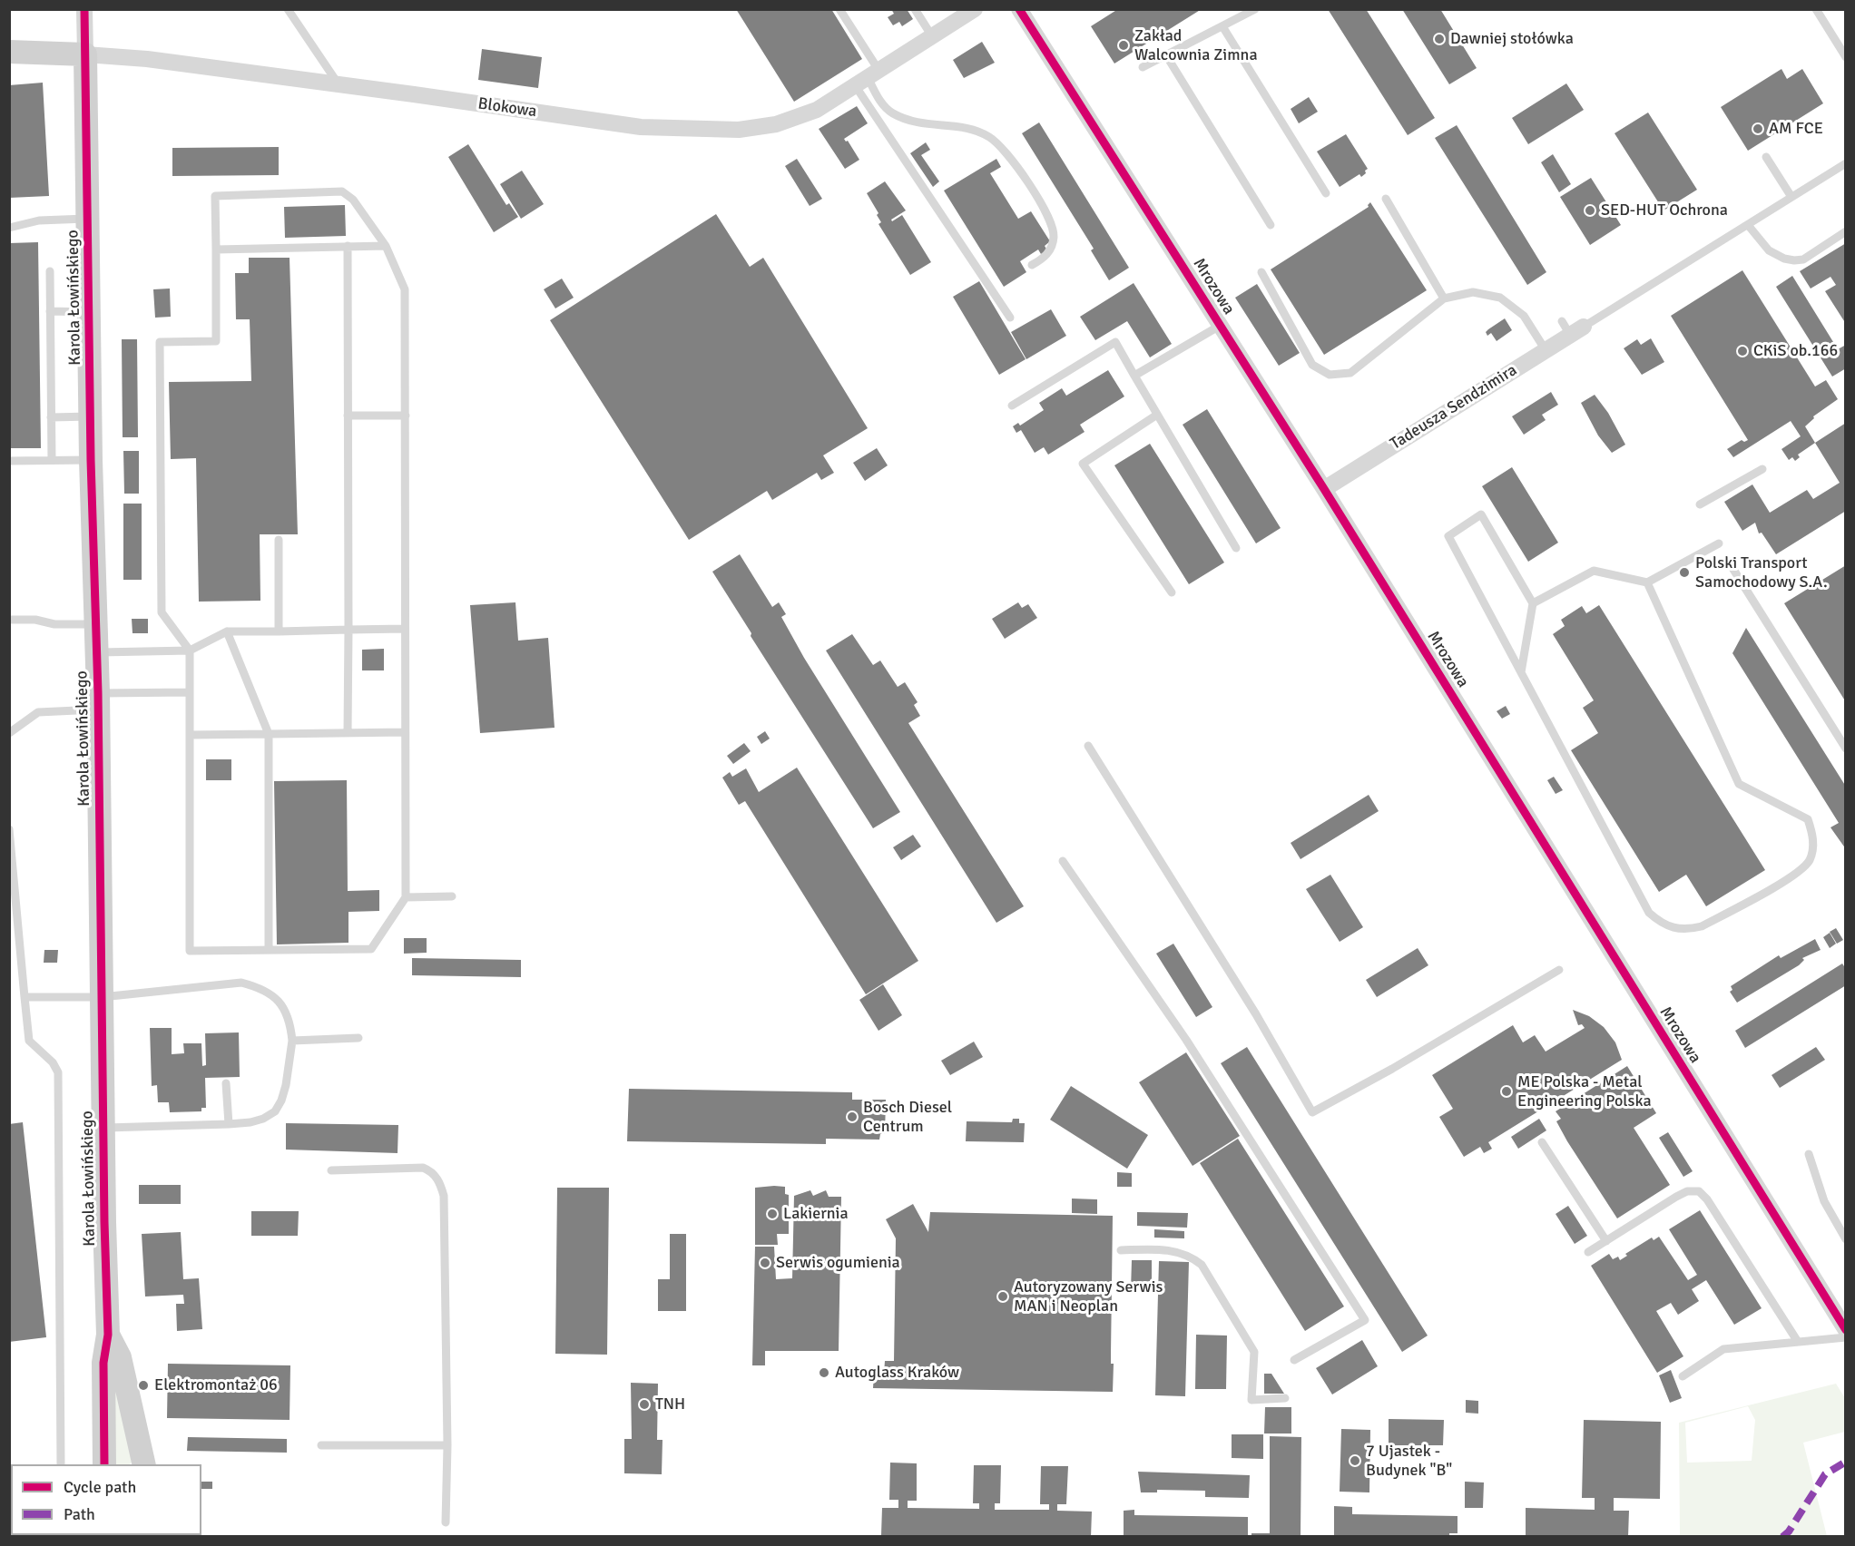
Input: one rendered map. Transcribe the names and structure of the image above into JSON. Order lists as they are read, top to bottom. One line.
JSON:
{"streets":{"street":["Blokowa","Mrozowa","Karola Łowińskiego","Tadeusza Sendzimira"]},"crossings":[["Blokowa","Karola Łowińskiego"],["Mrozowa","Tadeusza Sendzimira"]],"places":["Dawniej stołówka","Zakład Walcownia Zimna","AM FCE","SED-HUT Ochrona","CKiS ob.166","Polski Transport Samochodowy S.A.","ME Polska - Metal Engineering Polska","Bosch Diesel Centrum","Lakiernia","Serwis ogumienia","Autoryzowany Serwis MAN i Neoplan","Autoglass Kraków","Elektromontaż 06","TNH","7 Ujastek - Budynek \"B\""],"legend":["Cycle path","Path"]}
